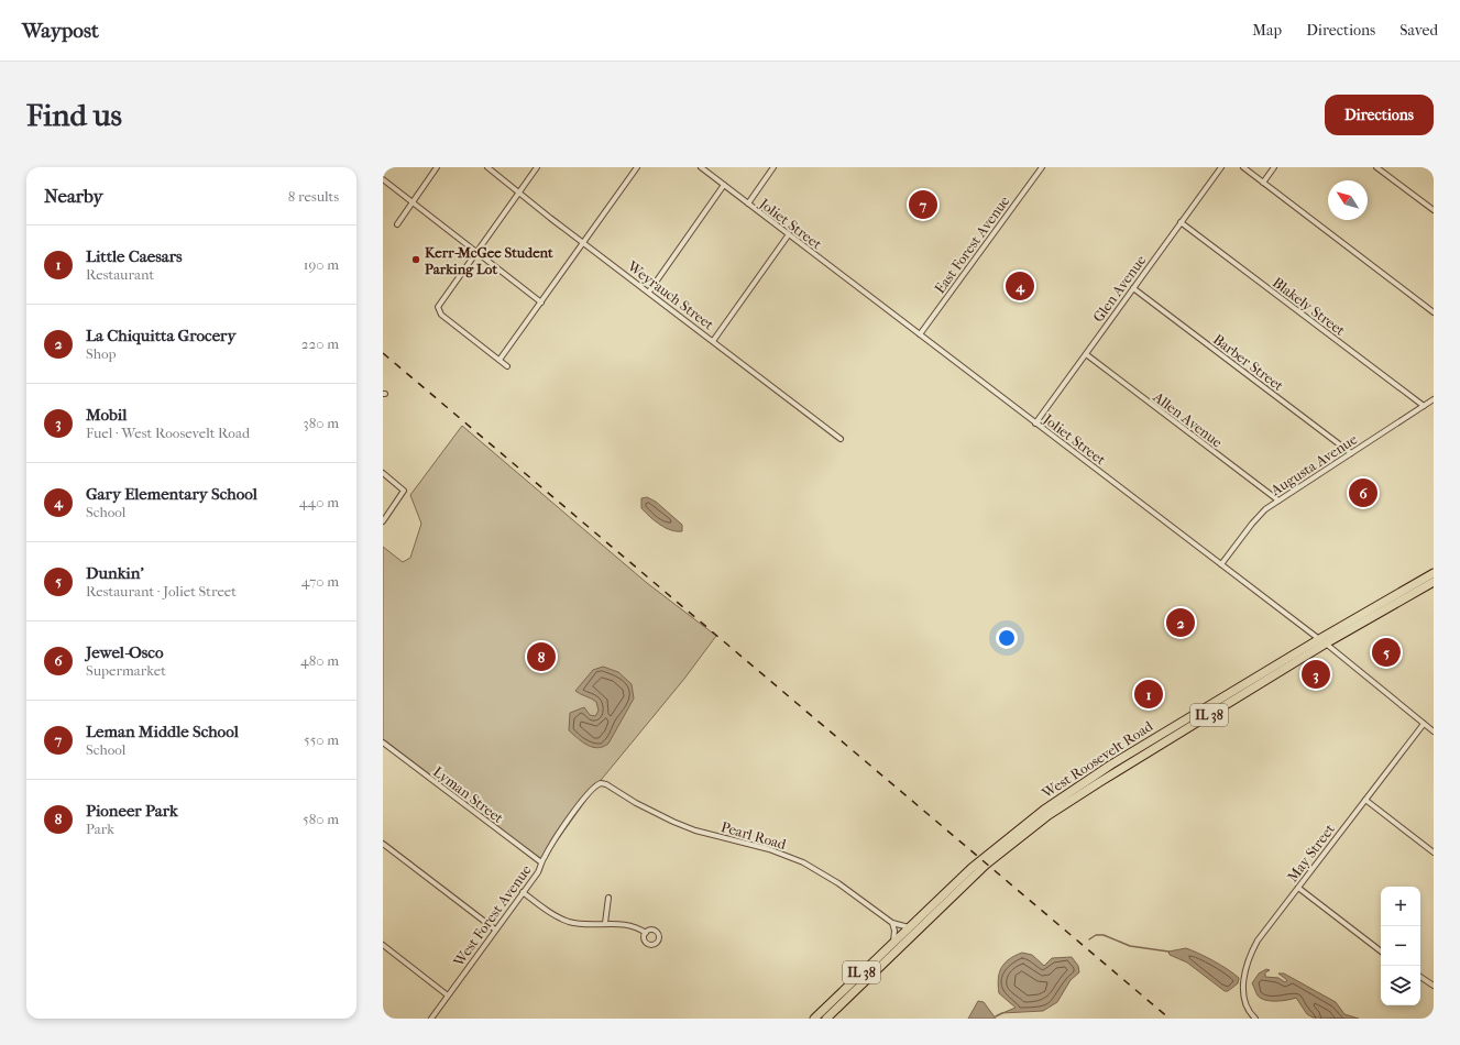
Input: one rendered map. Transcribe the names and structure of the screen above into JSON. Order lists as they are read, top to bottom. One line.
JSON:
{"streets":{"main road":["IL 38","West Roosevelt Road"],"street":["Joliet Street","East Forest Avenue","Glen Avenue","Weyrauch Street","Blakely Street","Barber Street","Allen Avenue","Augusta Avenue","Lyman Street","Pearl Road","May Street","West Forest Avenue"]},"crossings":[["Joliet Street","East Forest Avenue"],["Joliet Street","Glen Avenue"],["Joliet Street","Augusta Avenue"],["Joliet Street","West Roosevelt Road"],["Joliet Street","May Street"],["Glen Avenue","Blakely Street"],["Glen Avenue","Barber Street"],["Glen Avenue","Allen Avenue"],["Blakely Street","Augusta Avenue"],["Barber Street","Augusta Avenue"],["Allen Avenue","Augusta Avenue"],["West Roosevelt Road","Pearl Road"],["Lyman Street","West Forest Avenue"],["Pearl Road","West Forest Avenue"]],"places":["Kerr-McGee Student Parking Lot"],"north":"top left","page":{"header":"Waypost","nav":["Map","Directions","Saved"],"buttons":"Directions","title":"Find us","heading":["Nearby","8 results"],"pins":["7","4","6","2","5","8","3","1"],"list":[{"mark":"1","name":"Little Caesars","note":"Restaurant","value":"190 m"},{"mark":"2","name":"La Chiquitta Grocery","note":"Shop","value":"220 m"},{"mark":"3","name":"Mobil","note":"Fuel · West Roosevelt Road","value":"380 m"},{"mark":"4","name":"Gary Elementary School","note":"School","value":"440 m"},{"mark":"5","name":"Dunkin'","note":"Restaurant · Joliet Street","value":"470 m"},{"mark":"6","name":"Jewel-Osco","note":"Supermarket","value":"480 m"},{"mark":"7","name":"Leman Middle School","note":"School","value":"550 m"},{"mark":"8","name":"Pioneer Park","note":"Park","value":"580 m"}],"map_buttons":["+","−"]}}
